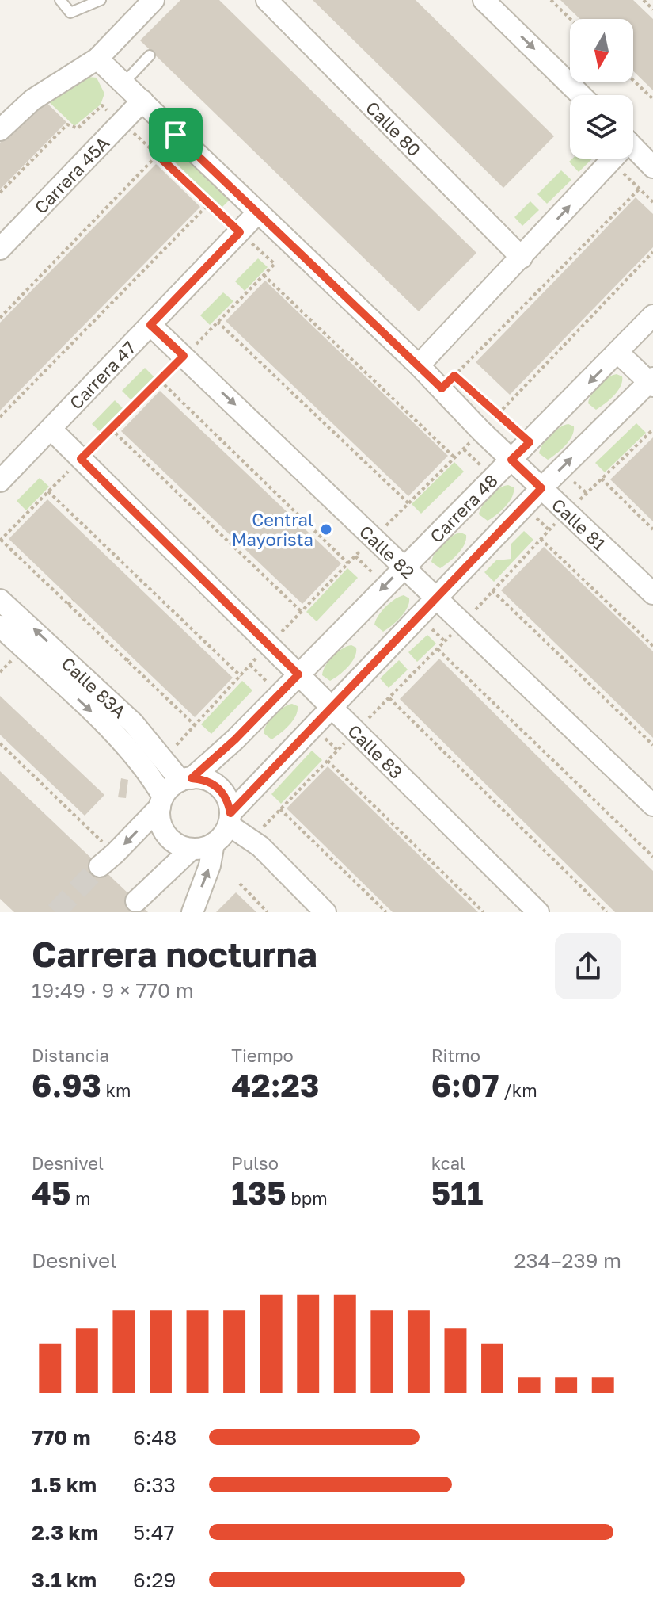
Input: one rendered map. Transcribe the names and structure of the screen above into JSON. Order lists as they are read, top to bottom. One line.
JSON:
{"streets":{"street":["Calle 80","Carrera 45A","Carrera 47","Carrera 48","Calle 81","Calle 82","Calle 83A","Calle 83"]},"crossings":[["Carrera 45A","Calle 81"],["Carrera 47","Calle 81"],["Carrera 47","Calle 82"],["Carrera 47","Calle 83"],["Carrera 48","Calle 81"],["Carrera 48","Calle 82"],["Carrera 48","Calle 83A"],["Carrera 48","Calle 83"]],"one_way":["Calle 82"],"places":["Central Mayorista"],"north":"bottom","page":{"heading":["Carrera nocturna","19:49 · 9 × 770 m"],"stats":[["Distancia","6.93 km"],["Tiempo","42:23"],["Ritmo","6:07 /km"],["Desnivel","45 m"],["Pulso","135 bpm"],["kcal","511"]],"chart":["Desnivel","234–239 m"],"list":[{"name":"770 m","note":"6:48"},{"name":"1.5 km","note":"6:33"},{"name":"2.3 km","note":"5:47"},{"name":"3.1 km","note":"6:29"}]}}
